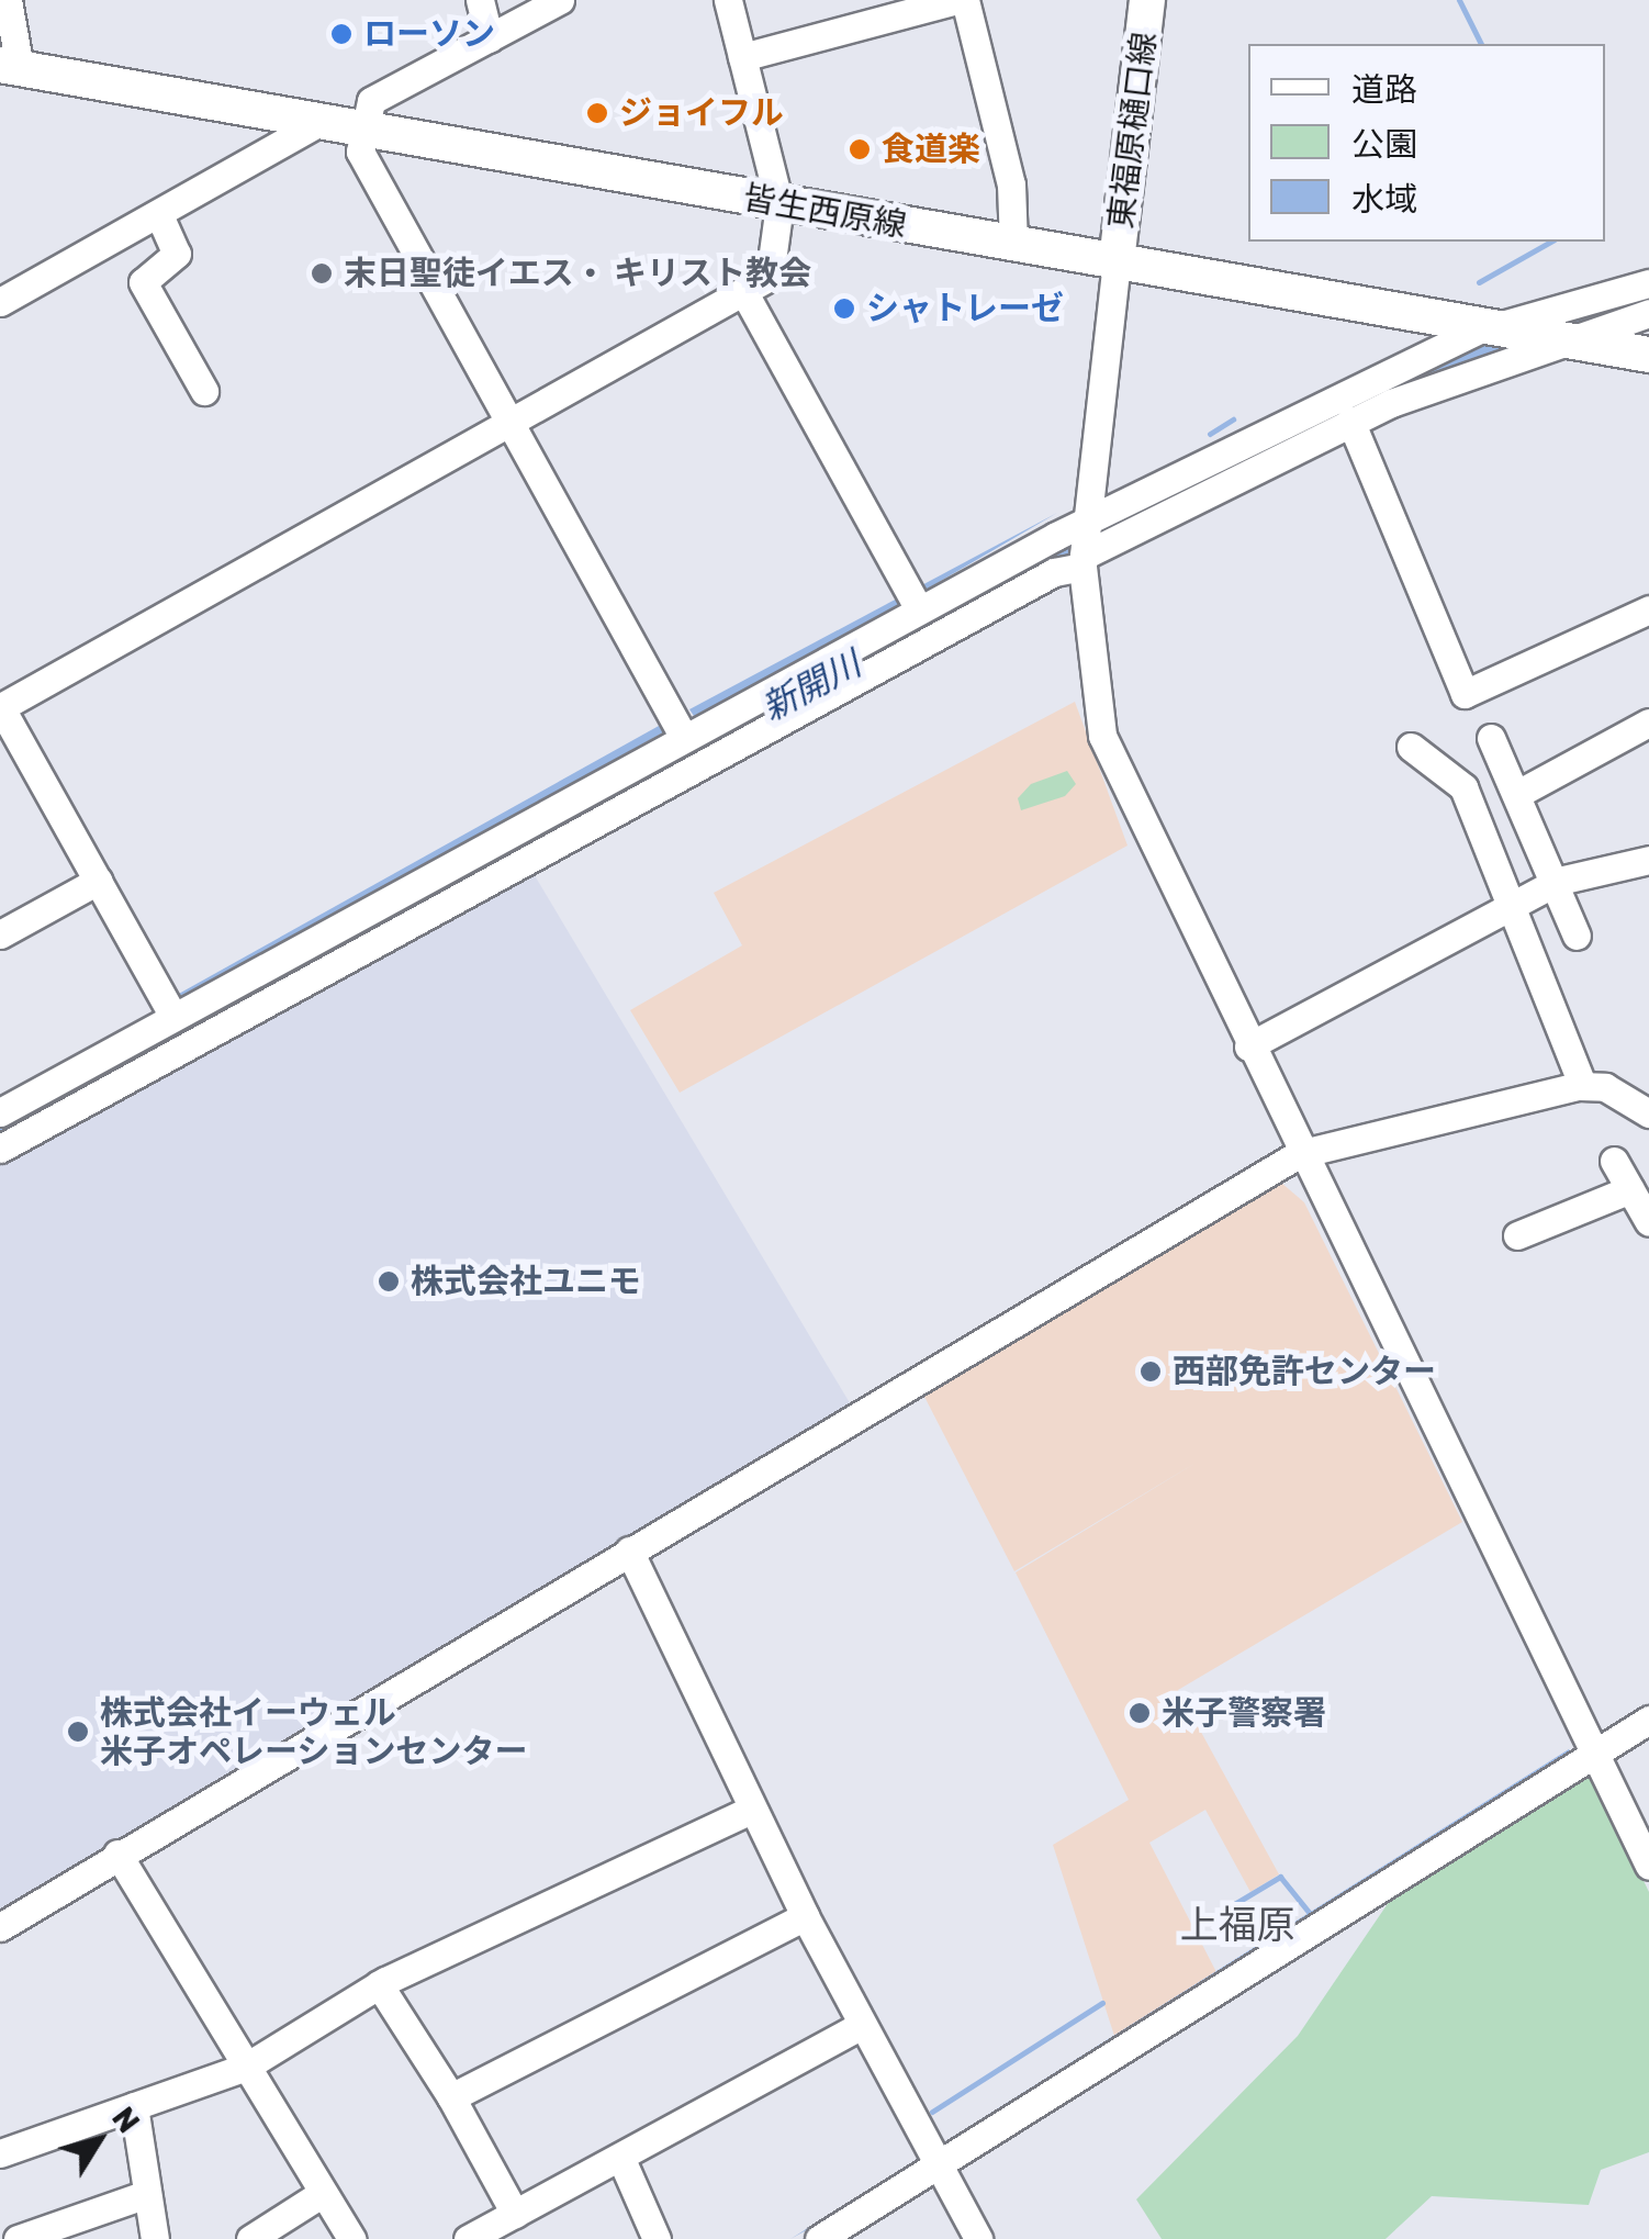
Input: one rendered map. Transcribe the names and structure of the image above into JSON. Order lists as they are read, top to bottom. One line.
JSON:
{"streets":{"main road":["東福原樋口線","皆生西原線"]},"crossings":[["東福原樋口線","皆生西原線"]],"districts":["上福原"],"water":["新開川"],"places":["ローソン","ジョイフル","食道楽","末日聖徒イエス・ キリスト教会","シャトレーゼ","株式会社ユニモ","西部免許センター","米子警察署","株式会社イーウェル 米子オペレーションセンター"],"legend":["道路","公園","水域"],"north":"top right"}
